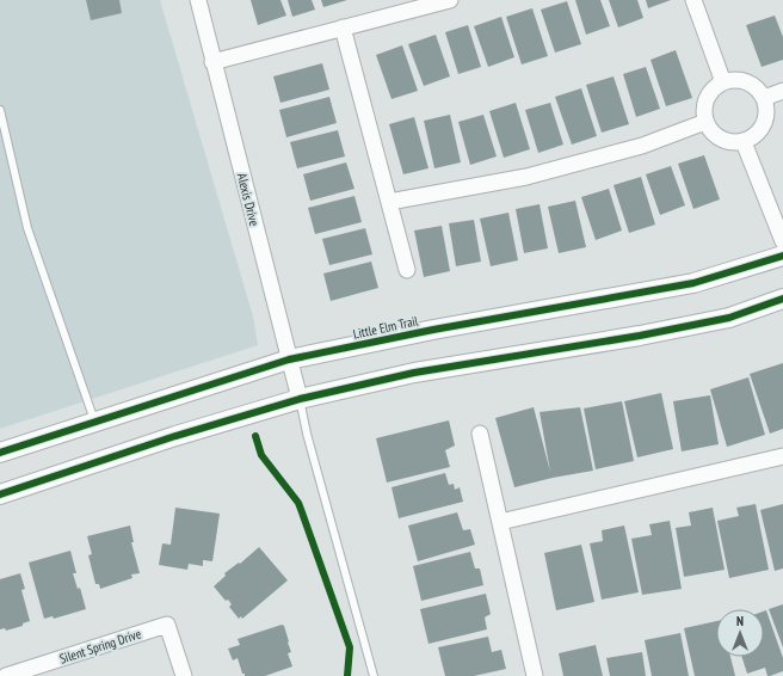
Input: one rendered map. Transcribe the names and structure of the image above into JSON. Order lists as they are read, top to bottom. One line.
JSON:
{"streets":{"street":["Alexis Drive","Little Elm Trail","Silent Spring Drive"]},"crossings":[["Alexis Drive","Little Elm Trail"]],"north":"top"}
